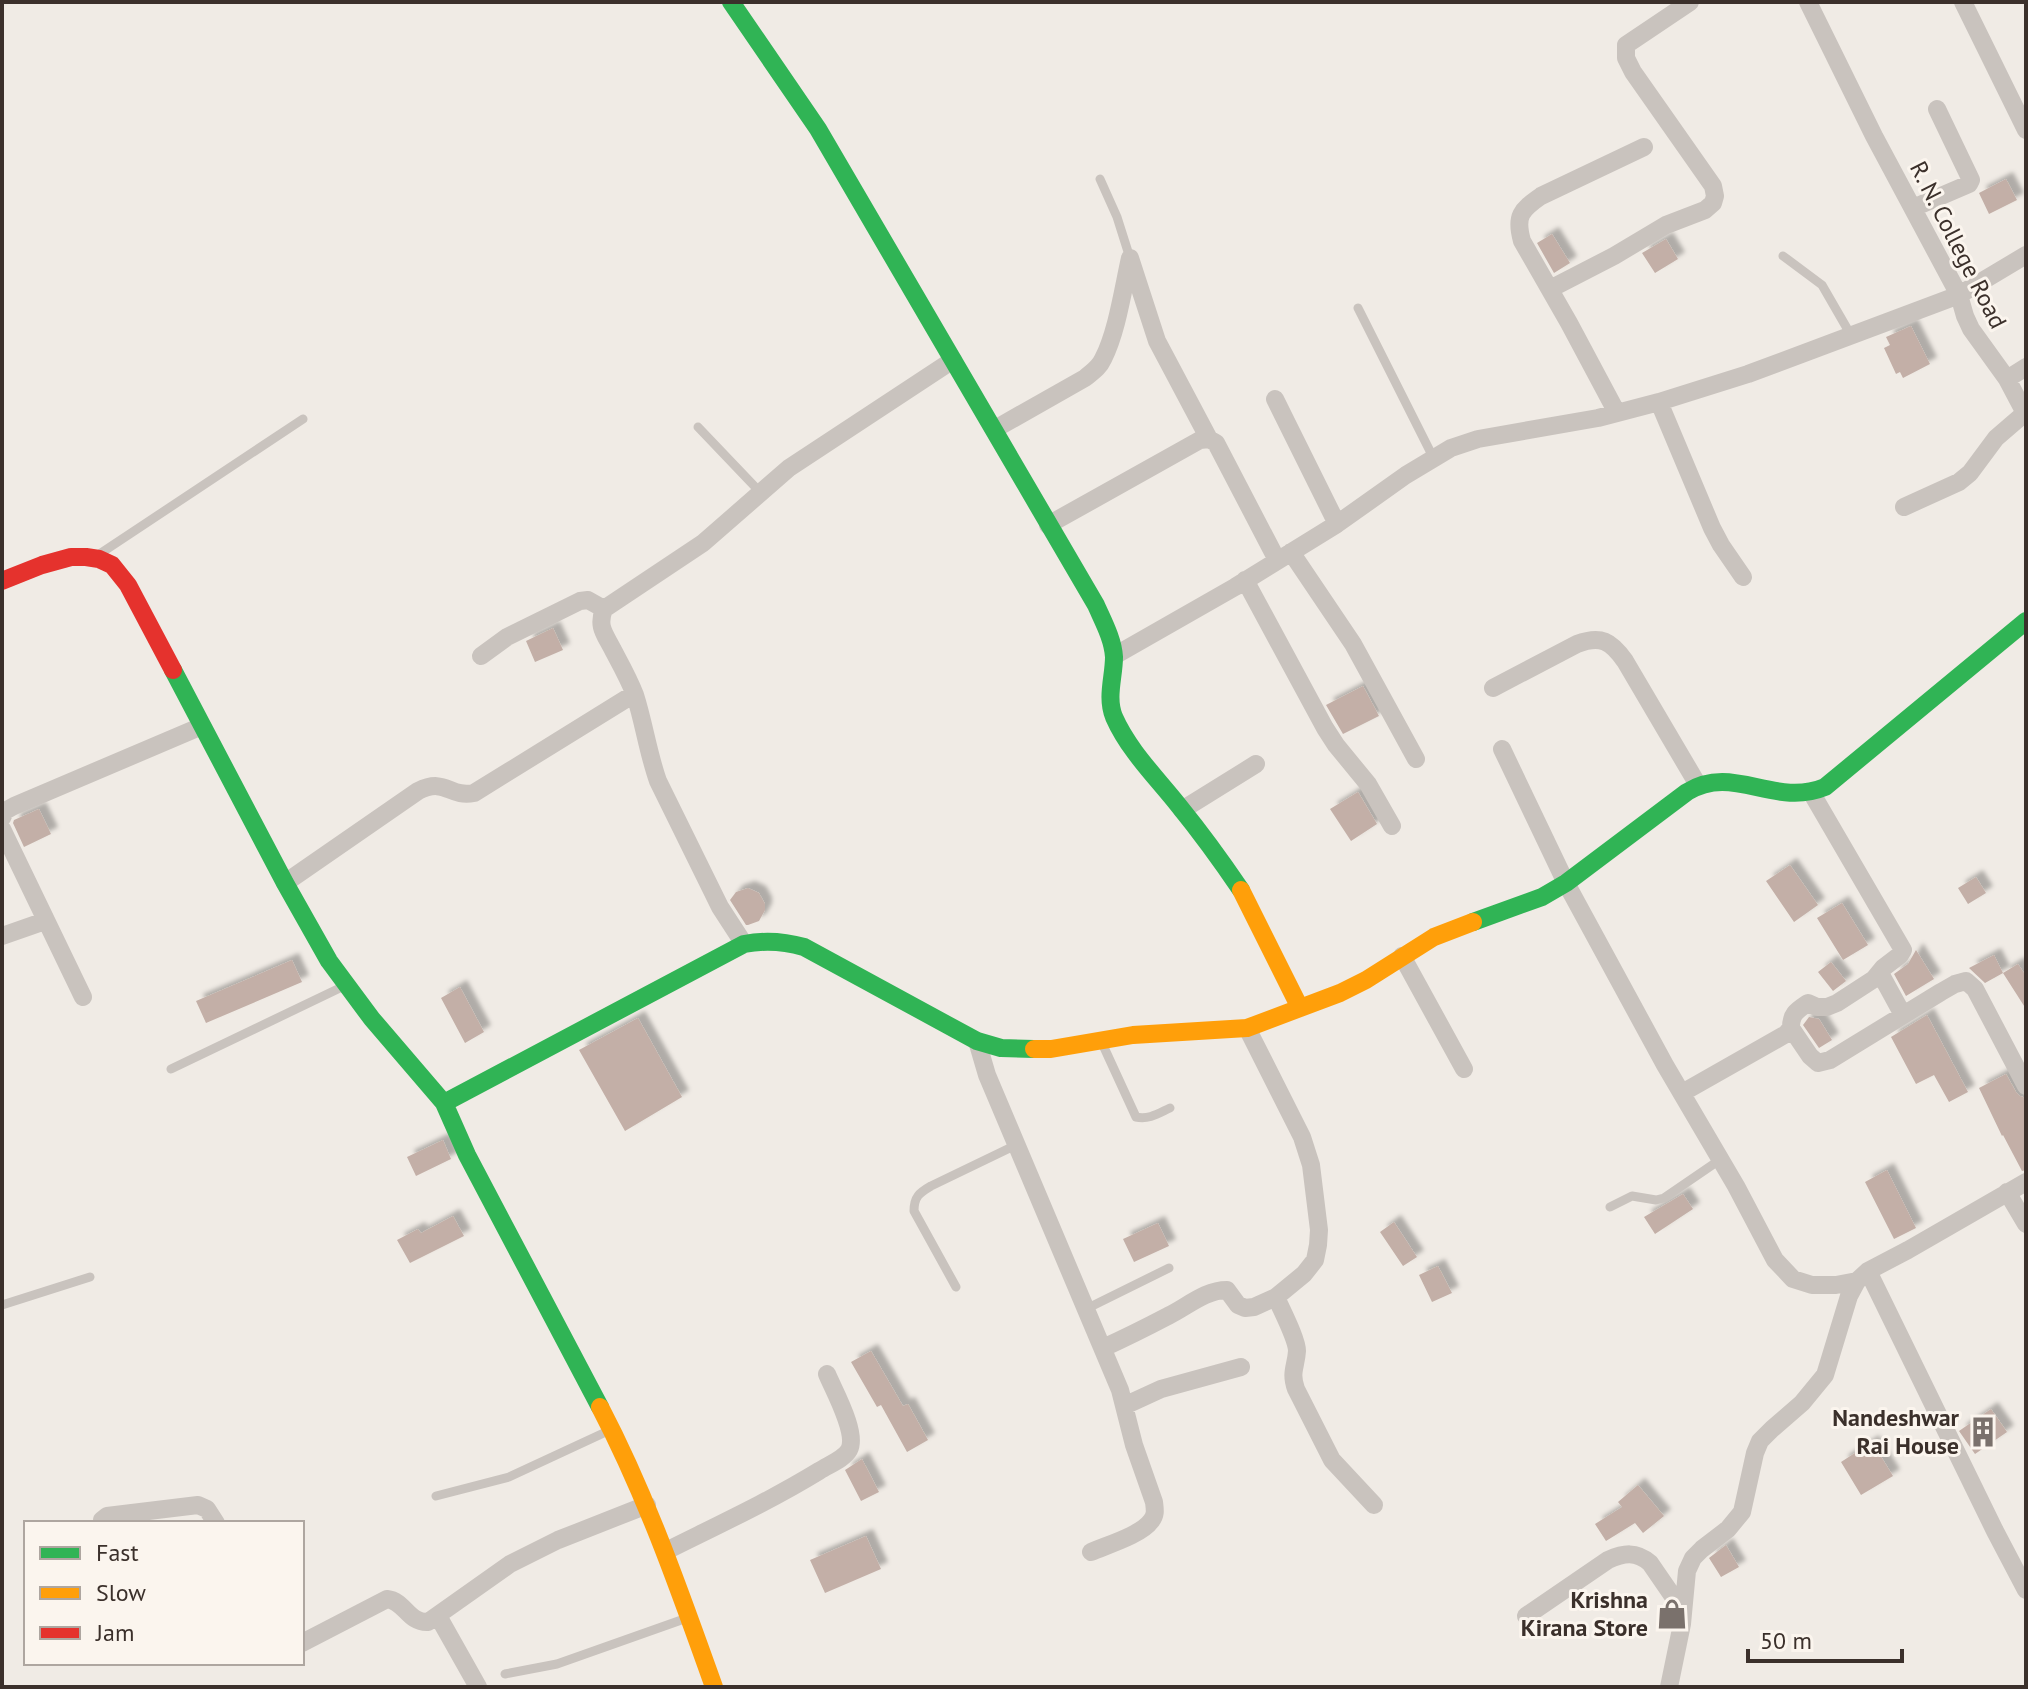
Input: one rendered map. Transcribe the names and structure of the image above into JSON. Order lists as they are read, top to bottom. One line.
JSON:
{"streets":{"street":["R. N. College Road"]},"places":{"building":["Nandeshwar Rai House"],"shop":["Krishna Kirana Store"]},"legend":["Fast","Slow","Jam"],"scale_bar":"50 m"}
